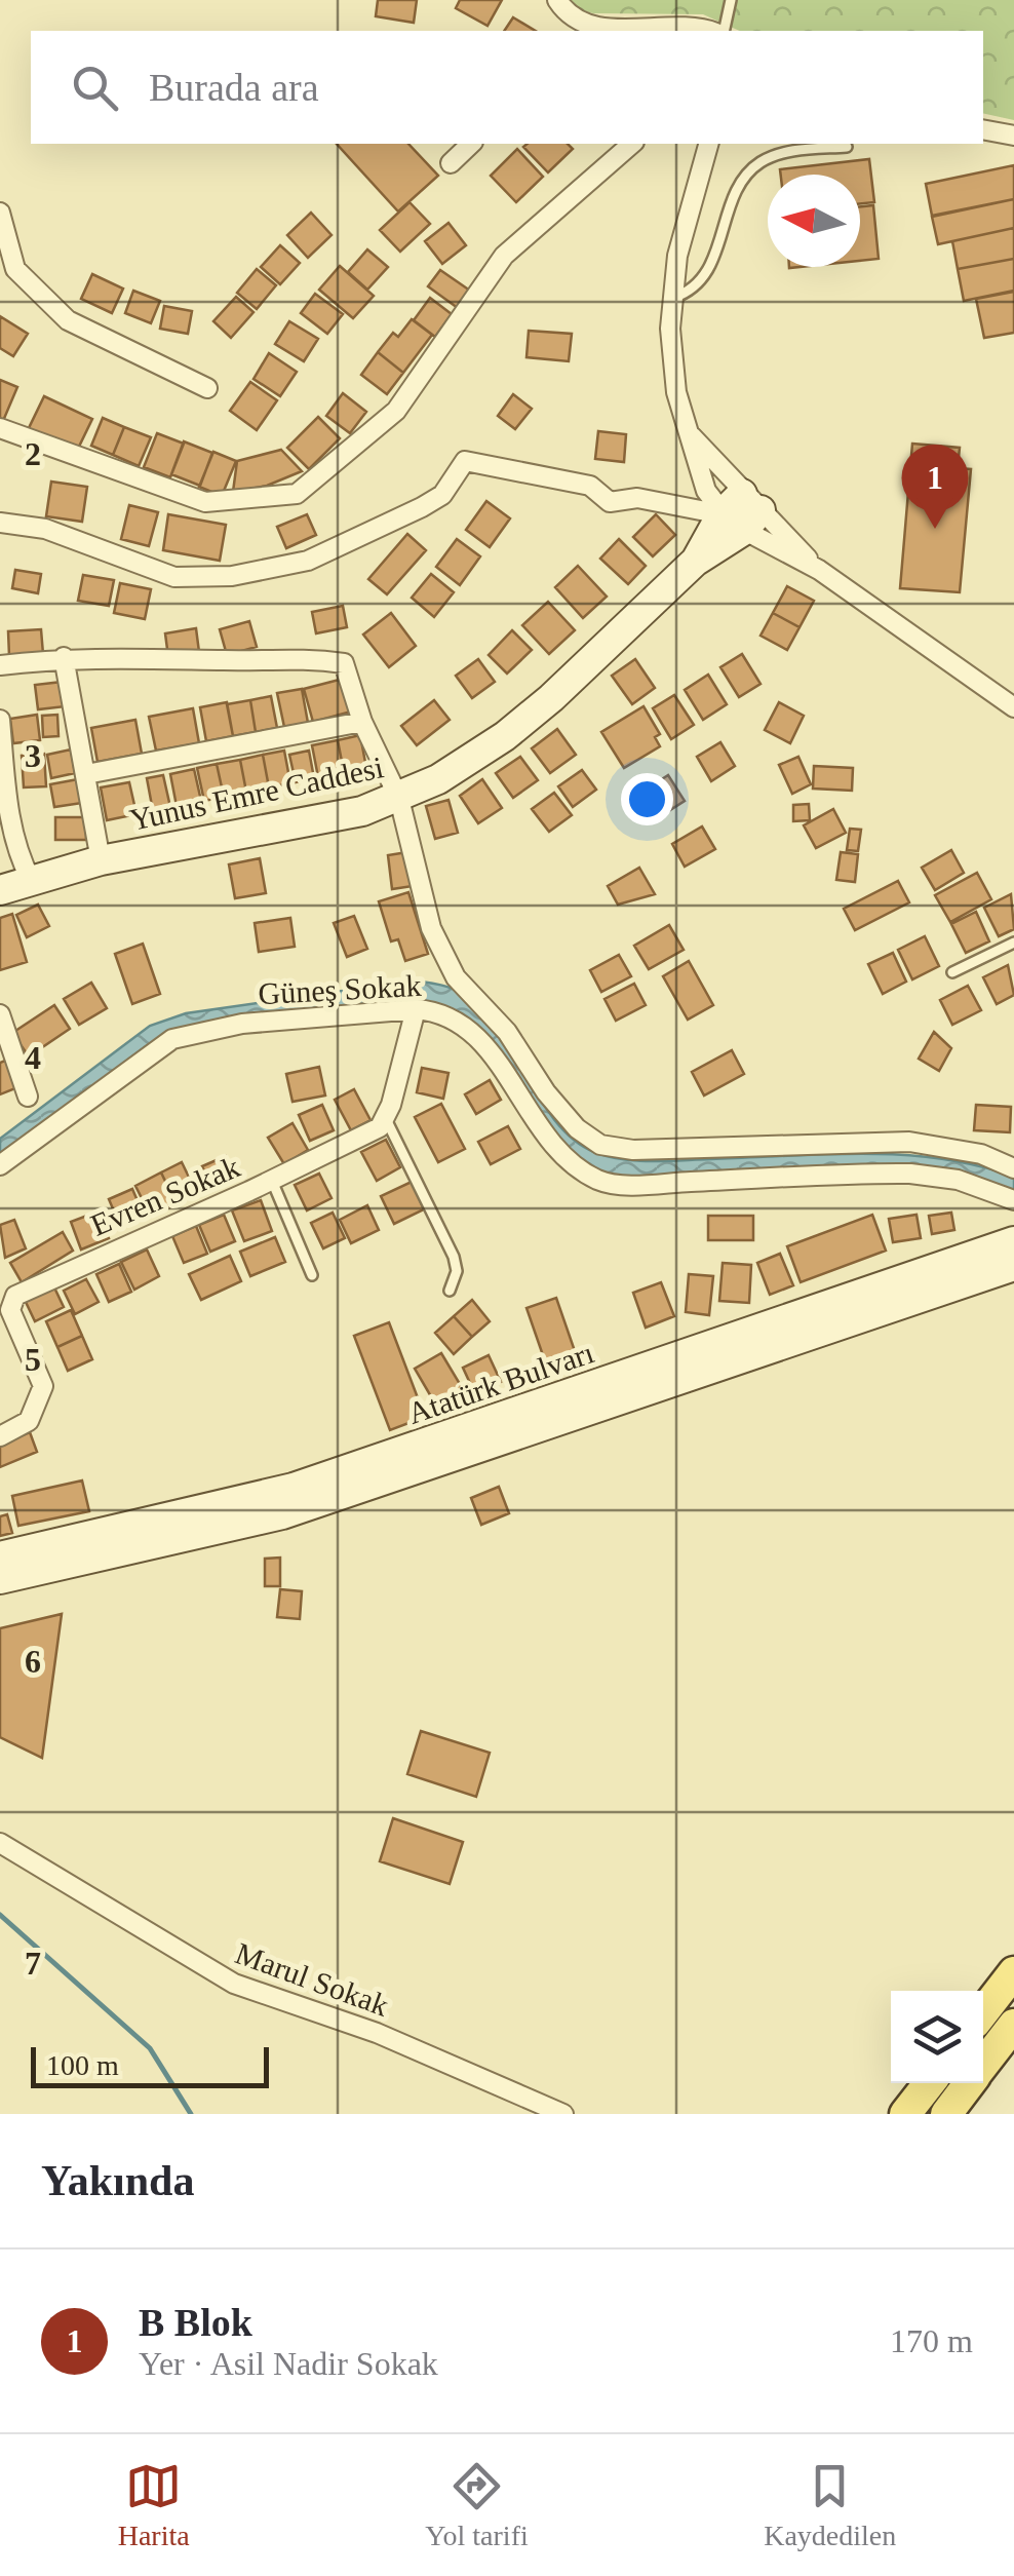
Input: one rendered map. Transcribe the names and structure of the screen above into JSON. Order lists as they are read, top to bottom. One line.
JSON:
{"streets":{"main road":["Yunus Emre Caddesi","Atatürk Bulvarı"],"street":["Güneş Sokak","Evren Sokak","Marul Sokak"]},"scale_bar":"100 m","north":"left","page":{"search":"Burada ara","pins":"1","scale":"100 m","heading":"Yakında","list":[{"mark":"1","name":"B Blok","note":"Yer · Asil Nadir Sokak","value":"170 m"}],"nav":["Harita","Yol tarifi","Kaydedilen"]},"grid":{"rows":["2","3","4","5","6","7"]}}
